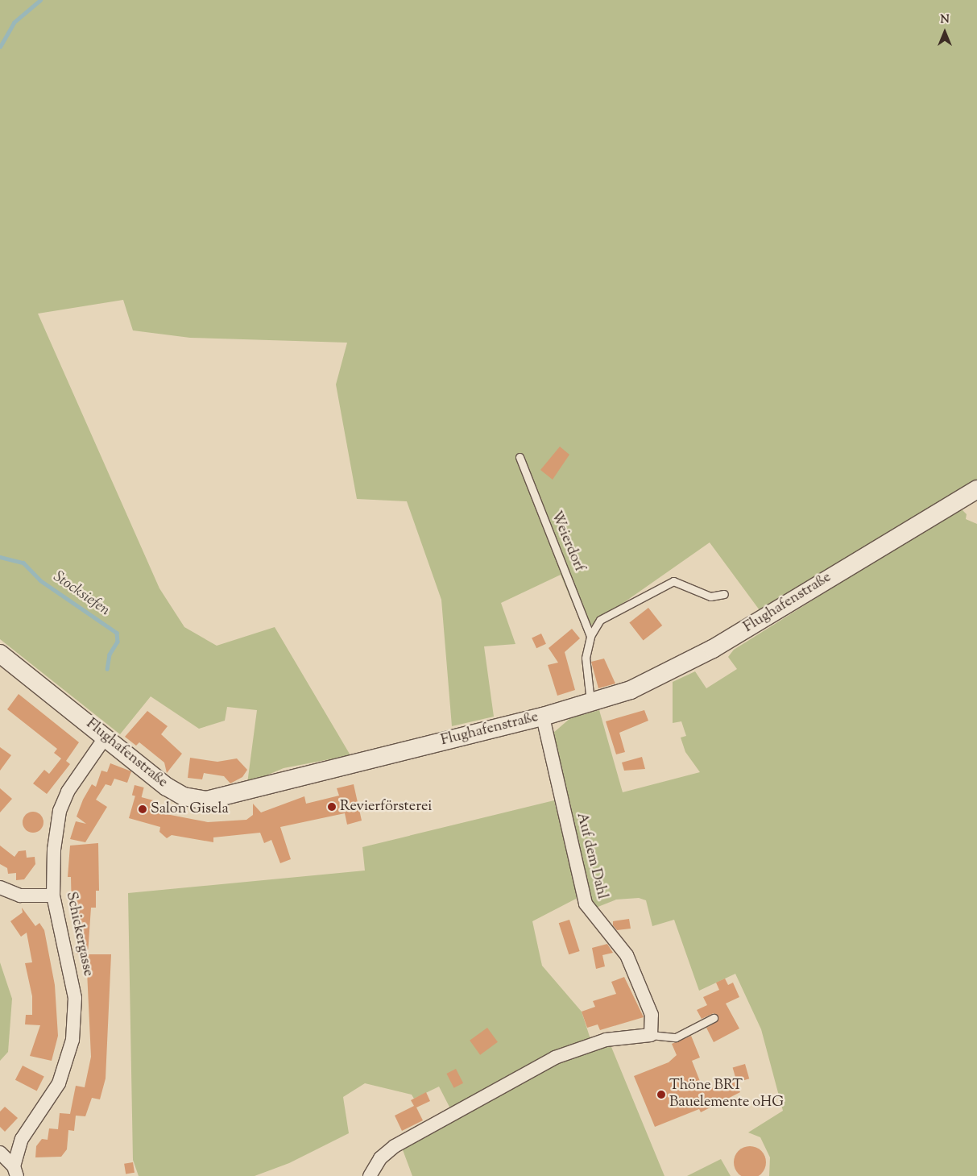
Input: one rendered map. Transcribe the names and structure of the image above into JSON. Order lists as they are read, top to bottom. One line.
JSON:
{"streets":{"main road":["Flughafenstraße"],"street":["Auf dem Dahl","Schickergasse"],"lane":["Weierdorf"]},"crossings":[["Weierdorf","Flughafenstraße"],["Flughafenstraße","Auf dem Dahl"],["Flughafenstraße","Schickergasse"]],"water":["Stocksiefen"],"places":["Revierförsterei","Salon Gisela","Thöne BRT Bauelemente oHG"],"north":"top"}
